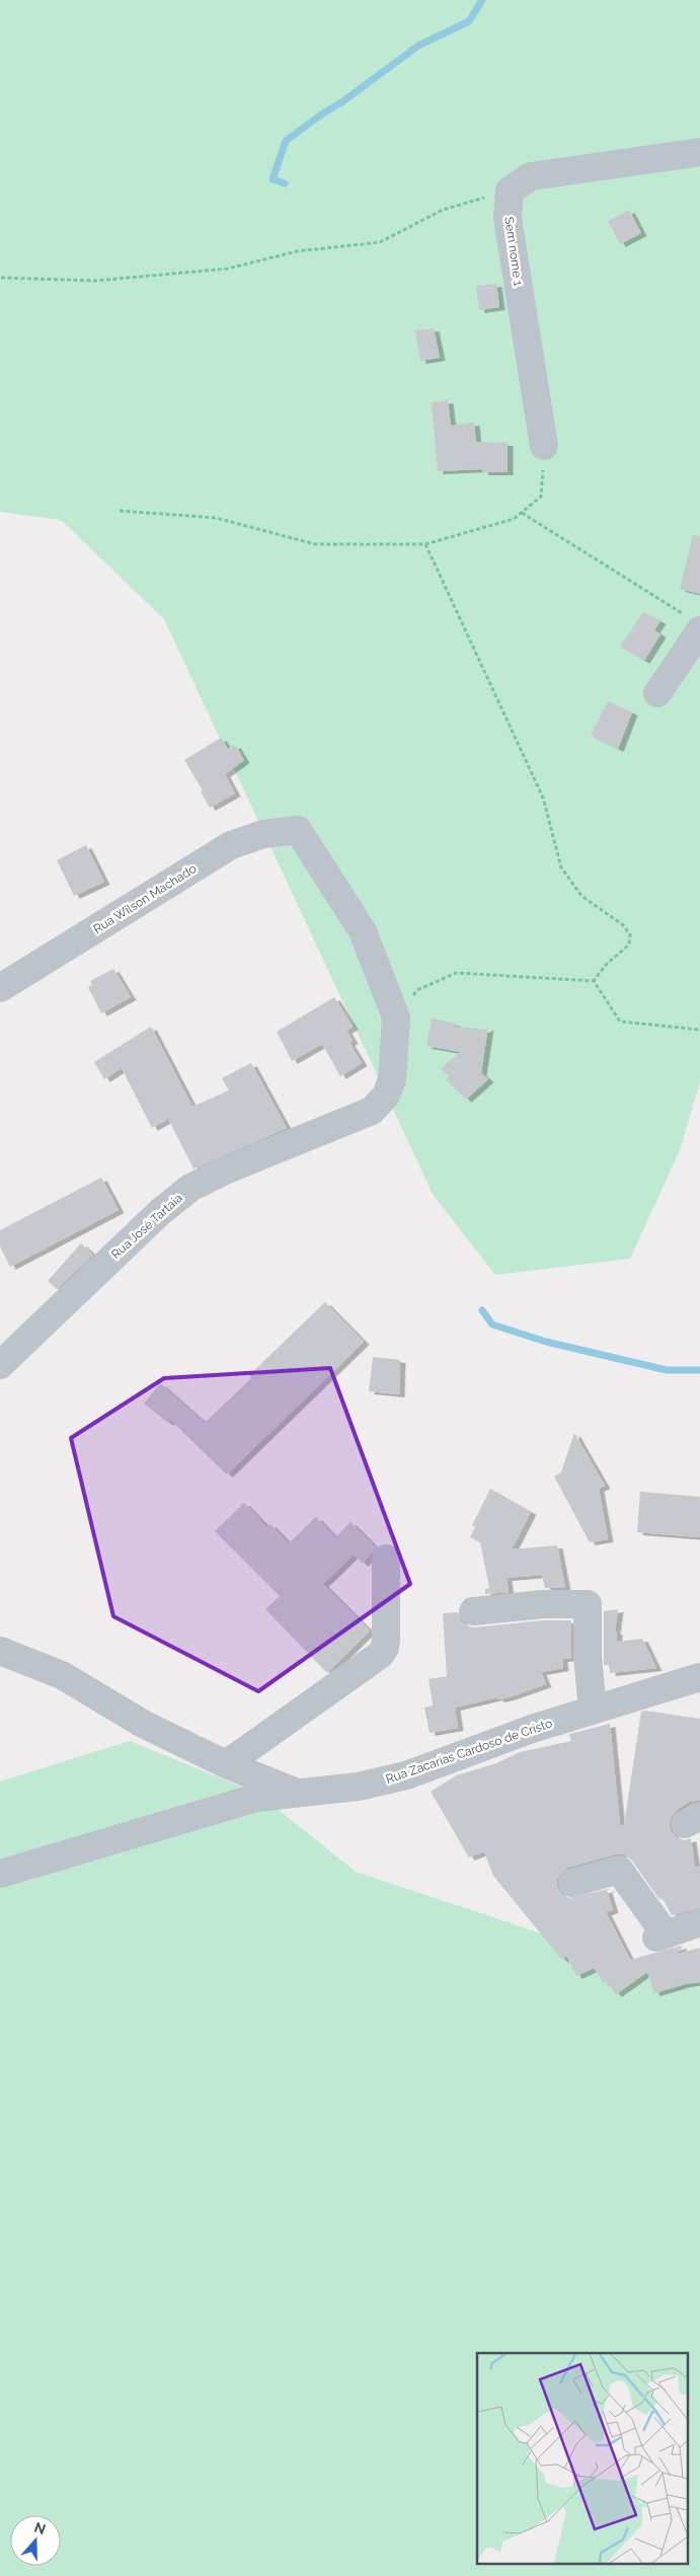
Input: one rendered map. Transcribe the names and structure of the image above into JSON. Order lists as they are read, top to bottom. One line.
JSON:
{"streets":{"street":["Sem nome 1","Rua Wilson Machado","Rua José Tartaia","Rua Zacarias Cardoso de Cristo"]},"crossings":[["Rua Wilson Machado","Rua José Tartaia"]],"north":"top"}
